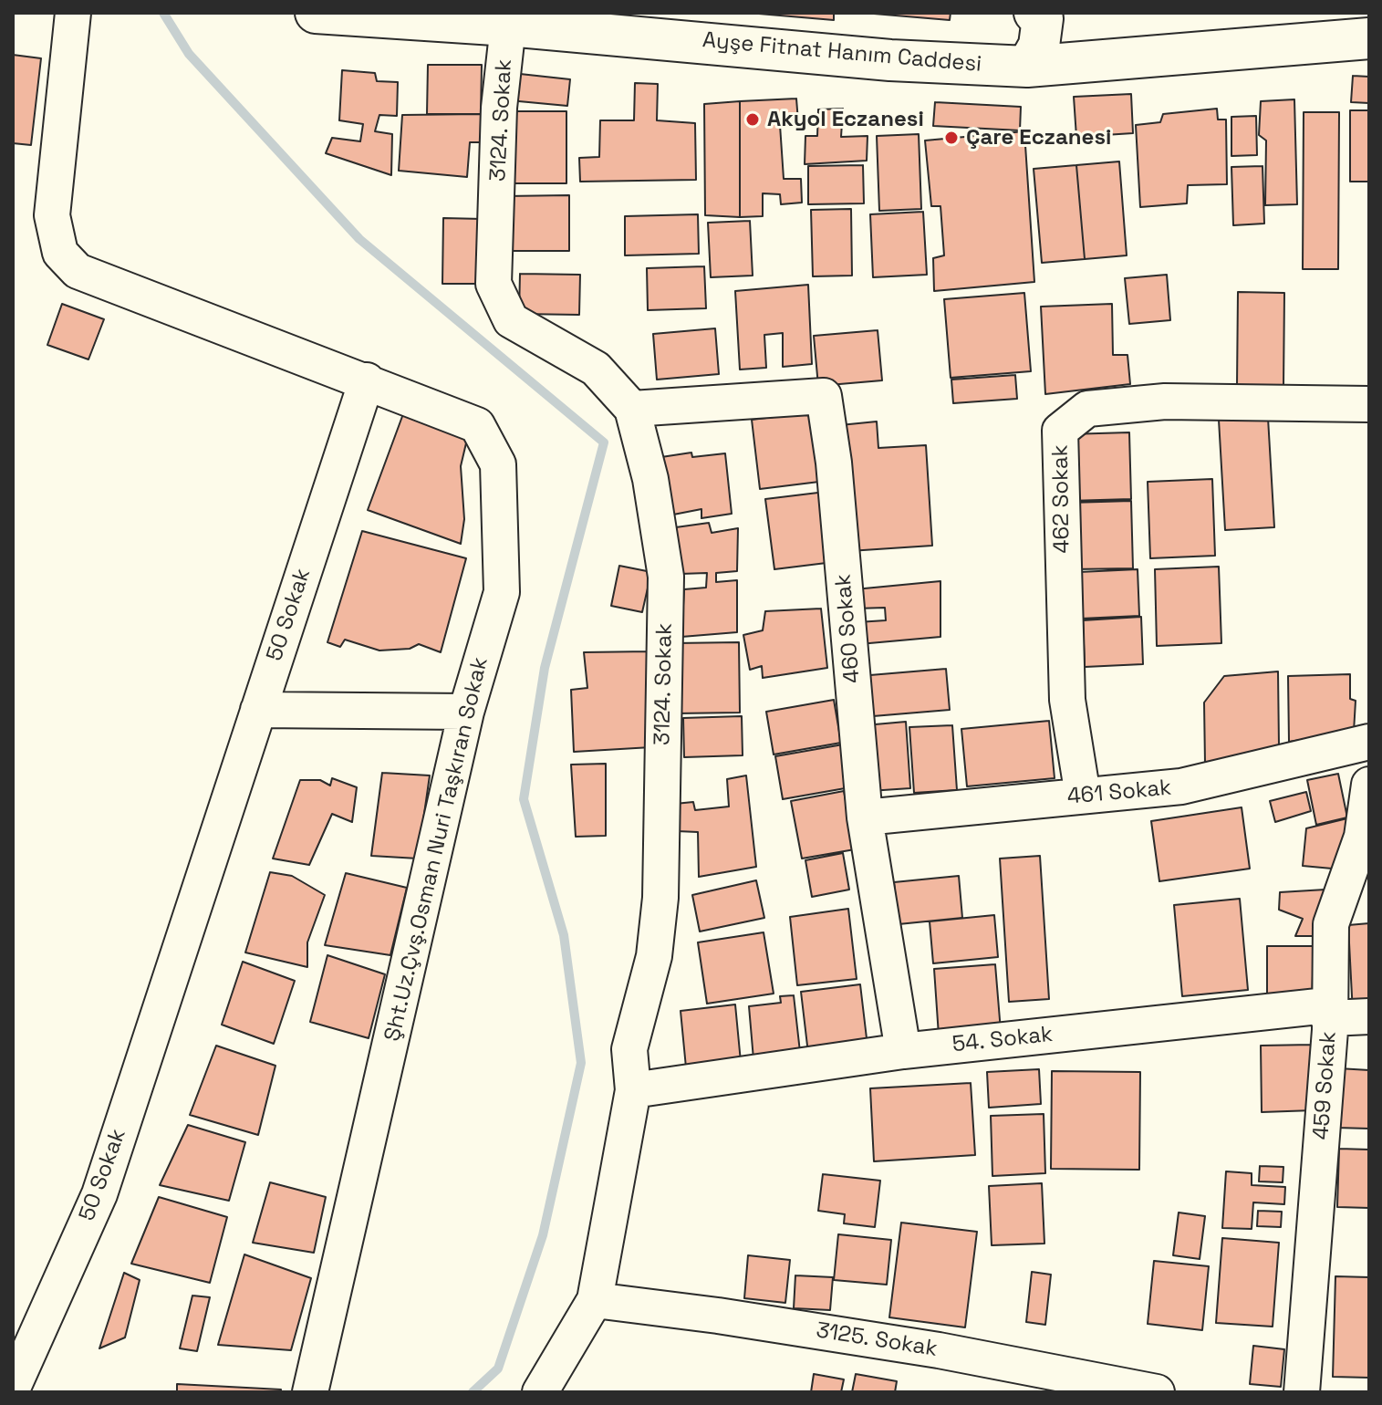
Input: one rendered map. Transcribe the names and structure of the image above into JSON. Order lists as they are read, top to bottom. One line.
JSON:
{"streets":{"main road":["Ayşe Fitnat Hanım Caddesi"],"street":["3124. Sokak","462 Sokak","50 Sokak","460 Sokak","461 Sokak","Şht.Uz.Çvş.Osman Nuri Taşkıran Sokak","54. Sokak","459 Sokak","3125. Sokak"]},"crossings":[["Ayşe Fitnat Hanım Caddesi","3124. Sokak"],["3124. Sokak","460 Sokak"],["3124. Sokak","54. Sokak"],["3124. Sokak","3125. Sokak"],["462 Sokak","461 Sokak"],["50 Sokak","Şht.Uz.Çvş.Osman Nuri Taşkıran Sokak"],["460 Sokak","461 Sokak"],["460 Sokak","54. Sokak"],["54. Sokak","459 Sokak"]],"places":["Akyol Eczanesi","Çare Eczanesi"]}
